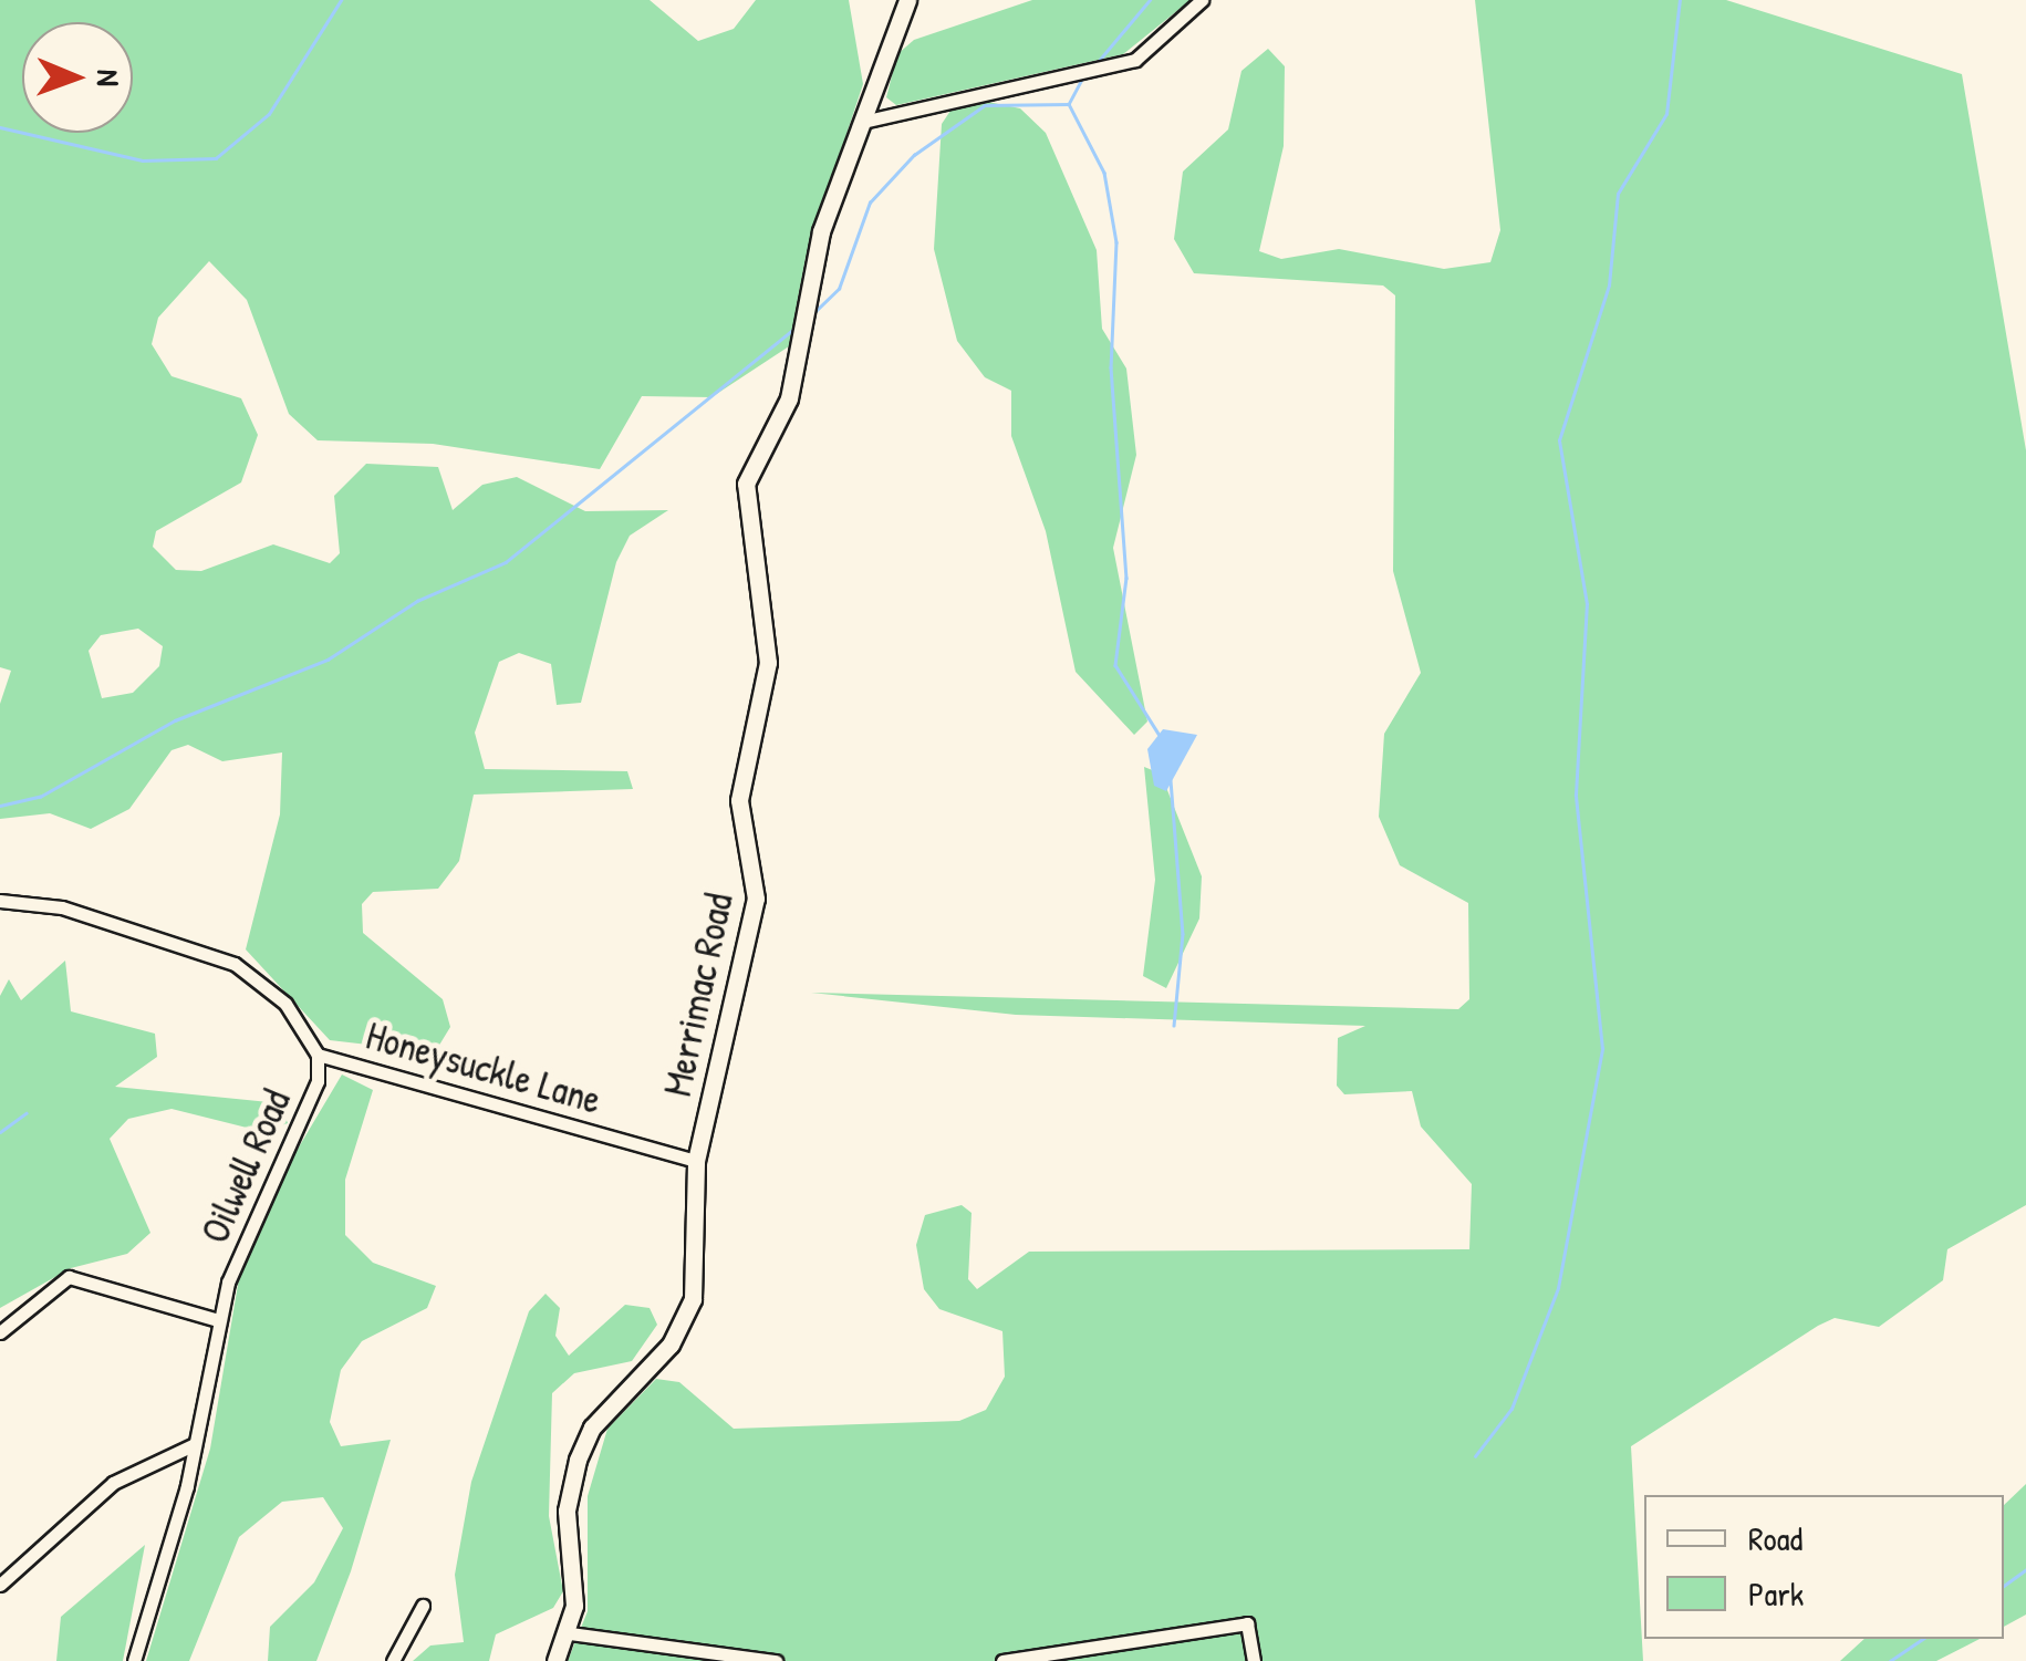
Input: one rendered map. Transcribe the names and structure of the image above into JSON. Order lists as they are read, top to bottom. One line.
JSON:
{"streets":{"street":["Merrimac Road","Honeysuckle Lane","Oilwell Road"]},"crossings":[["Merrimac Road","Honeysuckle Lane"],["Honeysuckle Lane","Oilwell Road"]],"legend":["Road","Park"],"north":"right"}
